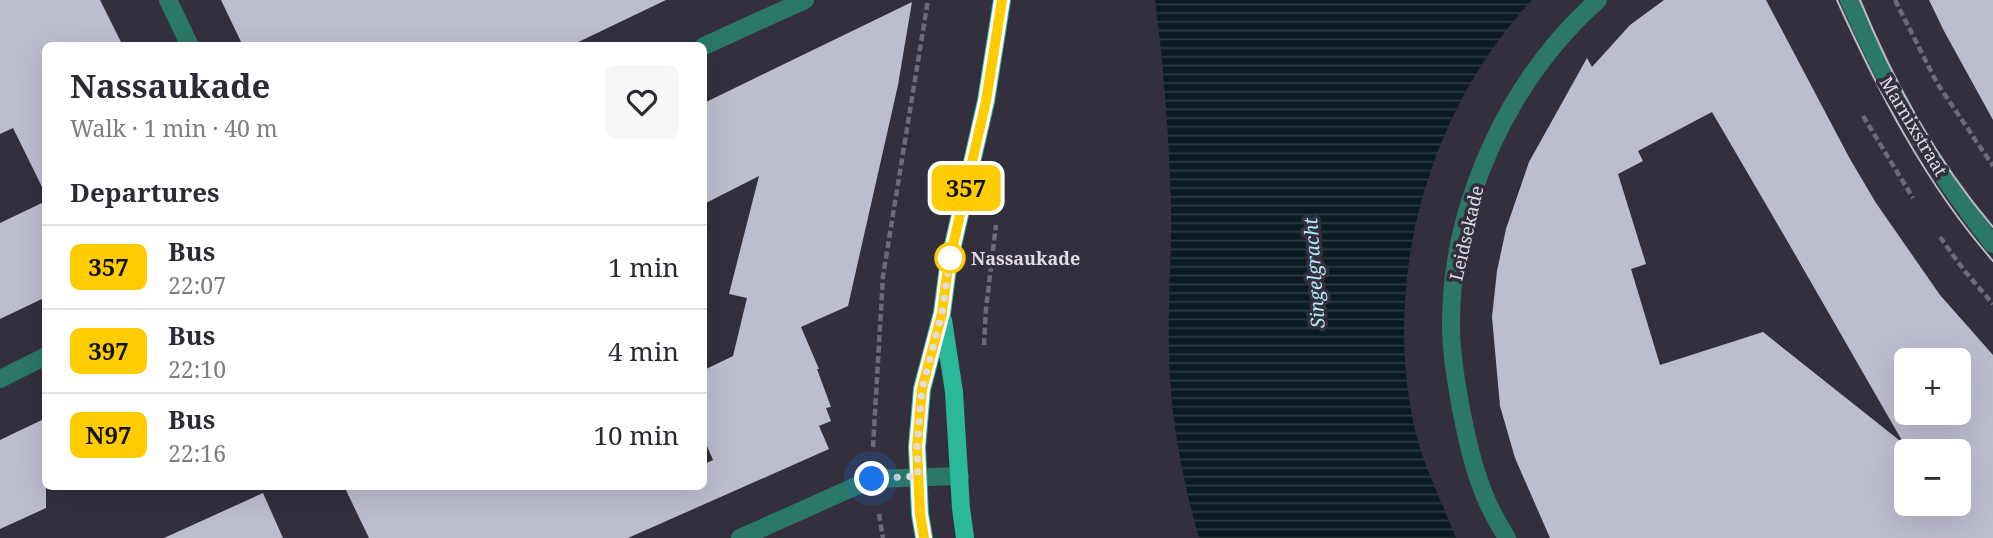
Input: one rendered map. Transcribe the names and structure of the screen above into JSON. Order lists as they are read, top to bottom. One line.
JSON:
{"streets":{"street":["Marnixstraat","Leidsekade"]},"water":["Singelgracht"],"places":["Nassaukade"],"lines":["bus line 357"],"page":{"on_map":"357","heading":[["Nassaukade","Walk · 1 min · 40 m"],"Departures"],"list":[{"mark":"357","name":"Bus","note":"22:07","value":"1 min"},{"mark":"397","name":"Bus","note":"22:10","value":"4 min"},{"mark":"N97","name":"Bus","note":"22:16","value":"10 min"}],"map_buttons":["+","−"]}}
